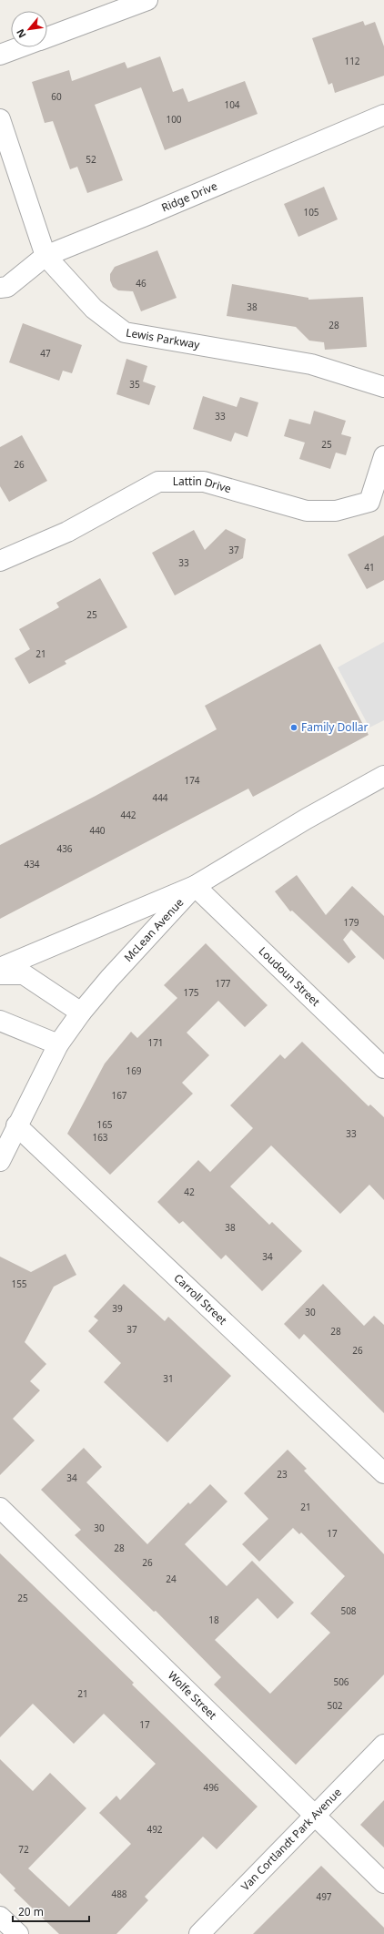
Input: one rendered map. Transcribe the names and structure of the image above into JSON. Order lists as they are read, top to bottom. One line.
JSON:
{"streets":{"street":["Ridge Drive","Lewis Parkway","Lattin Drive","McLean Avenue","Loudoun Street","Carroll Street","Wolfe Street","Van Cortlandt Park Avenue"]},"crossings":[["Ridge Drive","Lewis Parkway"],["McLean Avenue","Loudoun Street"],["McLean Avenue","Carroll Street"],["Wolfe Street","Van Cortlandt Park Avenue"]],"places":["Family Dollar"],"house_numbers":["112","60","104","100","52","105","46","38","28","47","35","33","25","26","37","33","41","25","21","174","444","442","440","436","434","179","177","175","171","169","167","165","33","163","42","38","34","155","39","30","37","28","26","31","23","34","21","30","17","28","26","24","25","508","18","506","21","502","17","496","492","72","488","497"],"scale_bar":"20 m","north":"bottom left"}
